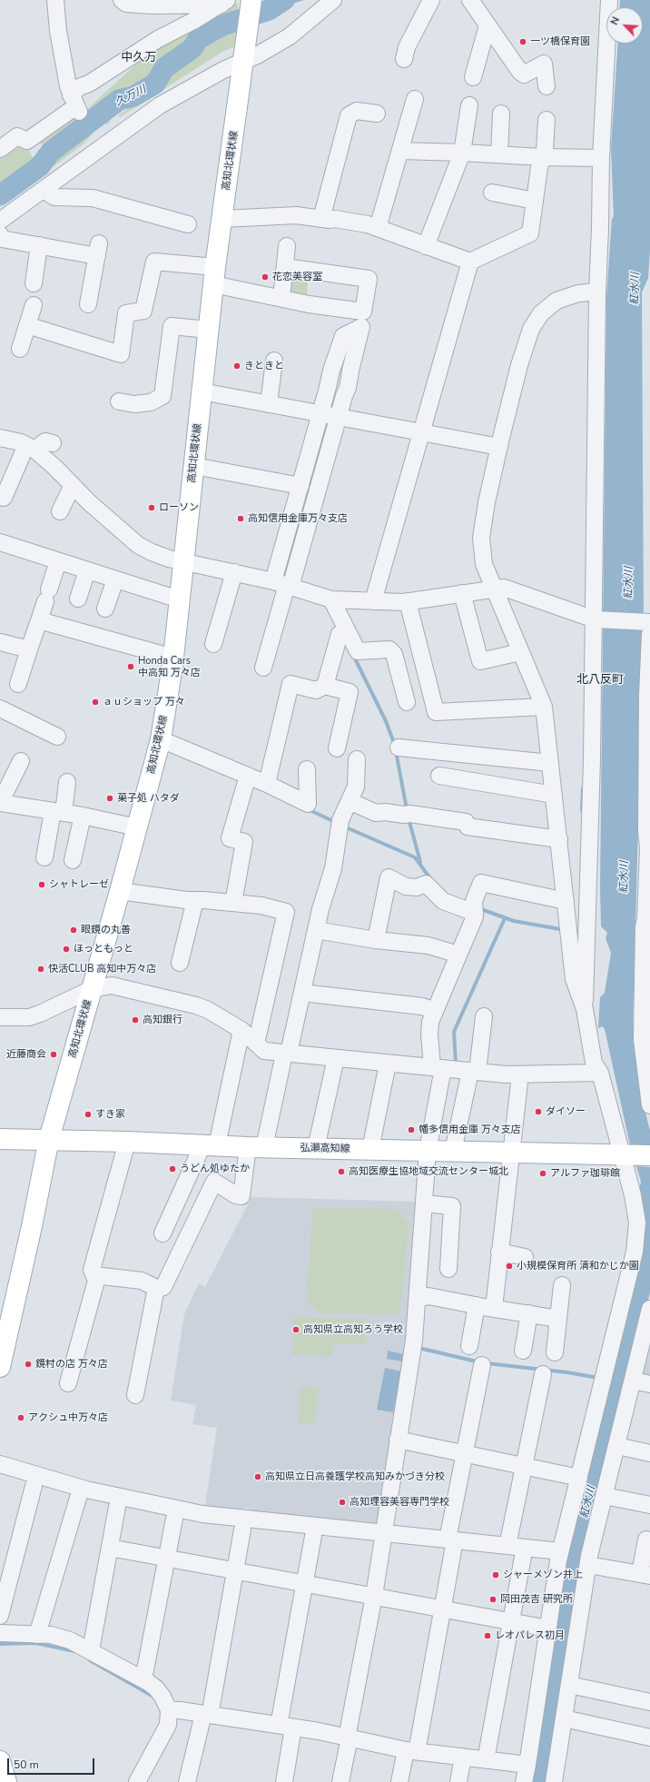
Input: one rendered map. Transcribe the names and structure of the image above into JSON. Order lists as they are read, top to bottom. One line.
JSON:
{"streets":{"main road":["高知北環状線","弘瀬高知線"]},"crossings":[["高知北環状線","弘瀬高知線"]],"districts":["中久万","北八反町"],"water":["久万川","紅水川"],"places":["一ツ橋保育園","花恋美容室","きときと","ローソン","高知信用金庫万々支店","Honda Cars 中高知 万々店","ａｕショップ 万々","菓子処 ハタダ","シャトレーゼ","眼鏡の丸善","ほっともっと","快活CLUB 高知中万々店","高知銀行","近藤商会","ダイソー","すき家","幡多信用金庫 万々支店","うどん処ゆたか","高知医療生協地域交流センター城北","アルファ珈琲館","小規模保育所 清和かじか園","高知県立高知ろう学校","鏡村の店 万々店","アクシュ中万々店","高知県立日高養護学校高知みかづき分校","高知理容美容専門学校","シャーメゾン井上","岡田茂吉 研究所","レオパレス初月"],"scale_bar":"50 m","north":"top left"}
